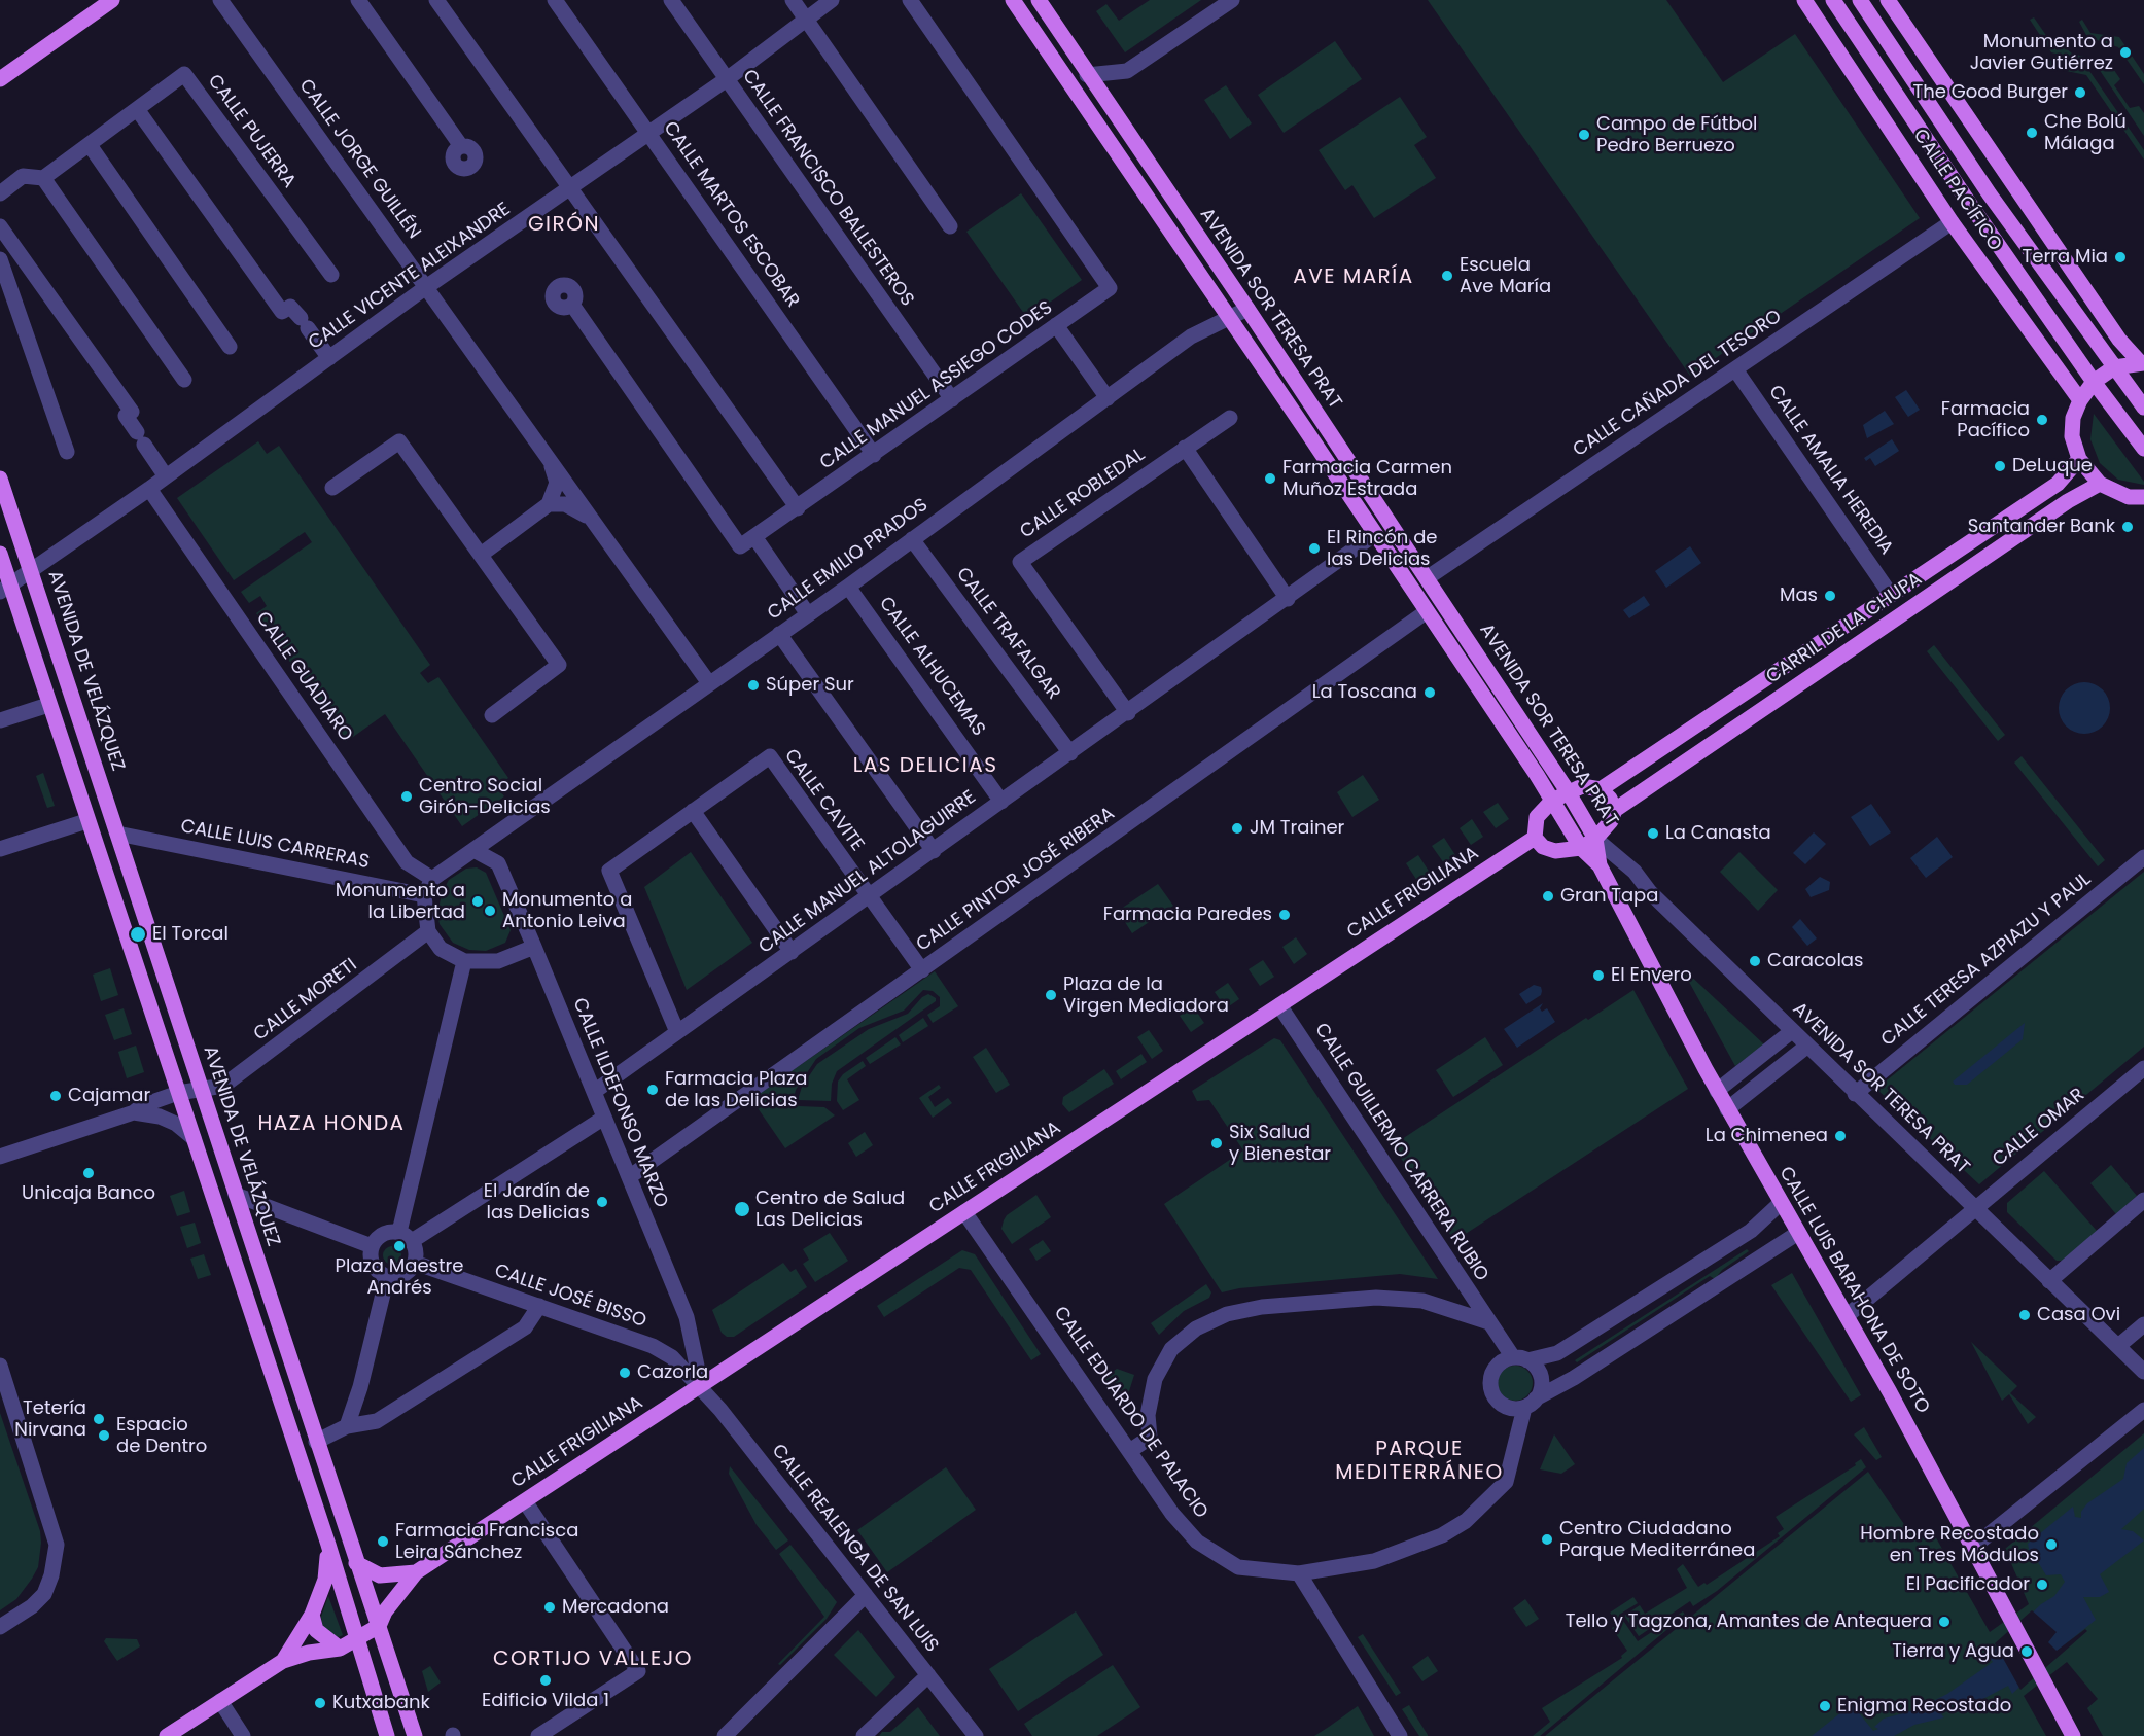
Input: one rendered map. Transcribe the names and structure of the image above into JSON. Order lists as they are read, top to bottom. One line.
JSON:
{"streets":{"main road":["CALLE PACÍFICO","AVENIDA SOR TERESA PRAT","CARRIL DE LA CHUPA","AVENIDA DE VELÁZQUEZ","CALLE FRIGILIANA","CALLE LUIS BARAHONA DE SOTO"],"street":["CALLE PUJERRA","CALLE JORGE GUILLÉN","CALLE FRANCISCO BALLESTEROS","CALLE MARTOS ESCOBAR","CALLE VICENTE ALEIXANDRE","CALLE CAÑADA DEL TESORO","CALLE MANUEL ASSIEGO CODES","CALLE AMALIA HEREDIA","CALLE ROBLEDAL","CALLE EMILIO PRADOS","CALLE TRAFALGAR","CALLE ALHUCEMAS","CALLE GUADIARO","CALLE CAVITE","CALLE LUIS CARRERAS","CALLE MANUEL ALTOLAGUIRRE","CALLE PINTOR JOSÉ RIBERA","CALLE TERESA AZPIAZU Y PAUL","CALLE MORETI","CALLE ILDEFONSO MARZO","CALLE OMAR","CALLE GUILLERMO CARRERA RUBIO","CALLE JOSÉ BISSO","CALLE EDUARDO DE PALACIO","CALLE REALENGA DE SAN LUIS"]},"crossings":[["CALLE JORGE GUILLÉN","CALLE VICENTE ALEIXANDRE"],["CALLE JORGE GUILLÉN","CALLE EMILIO PRADOS"],["CALLE FRANCISCO BALLESTEROS","CALLE VICENTE ALEIXANDRE"],["CALLE FRANCISCO BALLESTEROS","CALLE MANUEL ASSIEGO CODES"],["CALLE PACÍFICO","CALLE CAÑADA DEL TESORO"],["CALLE MARTOS ESCOBAR","CALLE VICENTE ALEIXANDRE"],["CALLE MARTOS ESCOBAR","CALLE MANUEL ASSIEGO CODES"],["CALLE VICENTE ALEIXANDRE","AVENIDA DE VELÁZQUEZ"],["CALLE VICENTE ALEIXANDRE","CALLE GUADIARO"],["AVENIDA SOR TERESA PRAT","CALLE CAÑADA DEL TESORO"],["AVENIDA SOR TERESA PRAT","CALLE EMILIO PRADOS"],["AVENIDA SOR TERESA PRAT","CALLE MANUEL ALTOLAGUIRRE"],["AVENIDA SOR TERESA PRAT","CALLE PINTOR JOSÉ RIBERA"],["AVENIDA SOR TERESA PRAT","CALLE TERESA AZPIAZU Y PAUL"],["AVENIDA SOR TERESA PRAT","CALLE OMAR"],["AVENIDA SOR TERESA PRAT","CALLE LUIS BARAHONA DE SOTO"],["CALLE CAÑADA DEL TESORO","CALLE AMALIA HEREDIA"],["CALLE AMALIA HEREDIA","CARRIL DE LA CHUPA"],["CALLE ROBLEDAL","CALLE MANUEL ALTOLAGUIRRE"],["CALLE EMILIO PRADOS","CALLE TRAFALGAR"],["CALLE EMILIO PRADOS","CALLE ALHUCEMAS"],["CALLE EMILIO PRADOS","CALLE GUADIARO"],["CALLE EMILIO PRADOS","CALLE LUIS CARRERAS"],["CALLE EMILIO PRADOS","CALLE MORETI"],["CALLE EMILIO PRADOS","CALLE ILDEFONSO MARZO"],["CALLE TRAFALGAR","CALLE MANUEL ALTOLAGUIRRE"],["CALLE ALHUCEMAS","CALLE MANUEL ALTOLAGUIRRE"],["AVENIDA DE VELÁZQUEZ","CALLE LUIS CARRERAS"],["AVENIDA DE VELÁZQUEZ","CALLE FRIGILIANA"],["AVENIDA DE VELÁZQUEZ","CALLE MORETI"],["CALLE GUADIARO","CALLE LUIS CARRERAS"],["CALLE GUADIARO","CALLE MORETI"],["CALLE GUADIARO","CALLE ILDEFONSO MARZO"],["CALLE CAVITE","CALLE MANUEL ALTOLAGUIRRE"],["CALLE CAVITE","CALLE PINTOR JOSÉ RIBERA"],["CALLE LUIS CARRERAS","CALLE MORETI"],["CALLE LUIS CARRERAS","CALLE ILDEFONSO MARZO"],["CALLE MANUEL ALTOLAGUIRRE","CALLE ILDEFONSO MARZO"],["CALLE PINTOR JOSÉ RIBERA","CALLE ILDEFONSO MARZO"],["CALLE FRIGILIANA","CALLE ILDEFONSO MARZO"],["CALLE FRIGILIANA","CALLE GUILLERMO CARRERA RUBIO"],["CALLE FRIGILIANA","CALLE JOSÉ BISSO"],["CALLE FRIGILIANA","CALLE EDUARDO DE PALACIO"],["CALLE FRIGILIANA","CALLE REALENGA DE SAN LUIS"],["CALLE MORETI","CALLE ILDEFONSO MARZO"],["CALLE ILDEFONSO MARZO","CALLE JOSÉ BISSO"],["CALLE ILDEFONSO MARZO","CALLE REALENGA DE SAN LUIS"],["CALLE OMAR","CALLE LUIS BARAHONA DE SOTO"],["CALLE GUILLERMO CARRERA RUBIO","CALLE EDUARDO DE PALACIO"],["CALLE JOSÉ BISSO","CALLE REALENGA DE SAN LUIS"]],"districts":["GIRÓN","AVE MARÍA","LAS DELICIAS","HAZA HONDA","PARQUE MEDITERRÁNEO","CORTIJO VALLEJO"],"places":["Monumento a Javier Gutiérrez","The Good Burger","Che Bolú Málaga","Campo de Fútbol Pedro Berruezo","Terra Mia","Escuela Ave María","Farmacia Pacífico","DeLuque","Farmacia Carmen Muñoz Estrada","Santander Bank","El Rincón de las Delicias","Mas","Súper Sur","La Toscana","Centro Social Girón-Delicias","JM Trainer","La Canasta","Gran Tapa","Monumento a la Libertad","Monumento a Antonio Leiva","Farmacia Paredes","El Torcal","Caracolas","El Envero","Plaza de la Virgen Mediadora","Farmacia Plaza de las Delicias","Cajamar","La Chimenea","Six Salud y Bienestar","Unicaja Banco","El Jardín de las Delicias","Centro de Salud Las Delicias","Plaza Maestre Andrés","Casa Ovi","Cazorla","Tetería Nirvana","Espacio de Dentro","Centro Ciudadano Parque Mediterránea","Farmacia Francisca Leira Sánchez","Hombre Recostado en Tres Módulos","El Pacificador","Mercadona","Tello y Tagzona, Amantes de Antequera","Tierra y Agua","Edificio Vilda 1","Kutxabank","Enigma Recostado"]}
